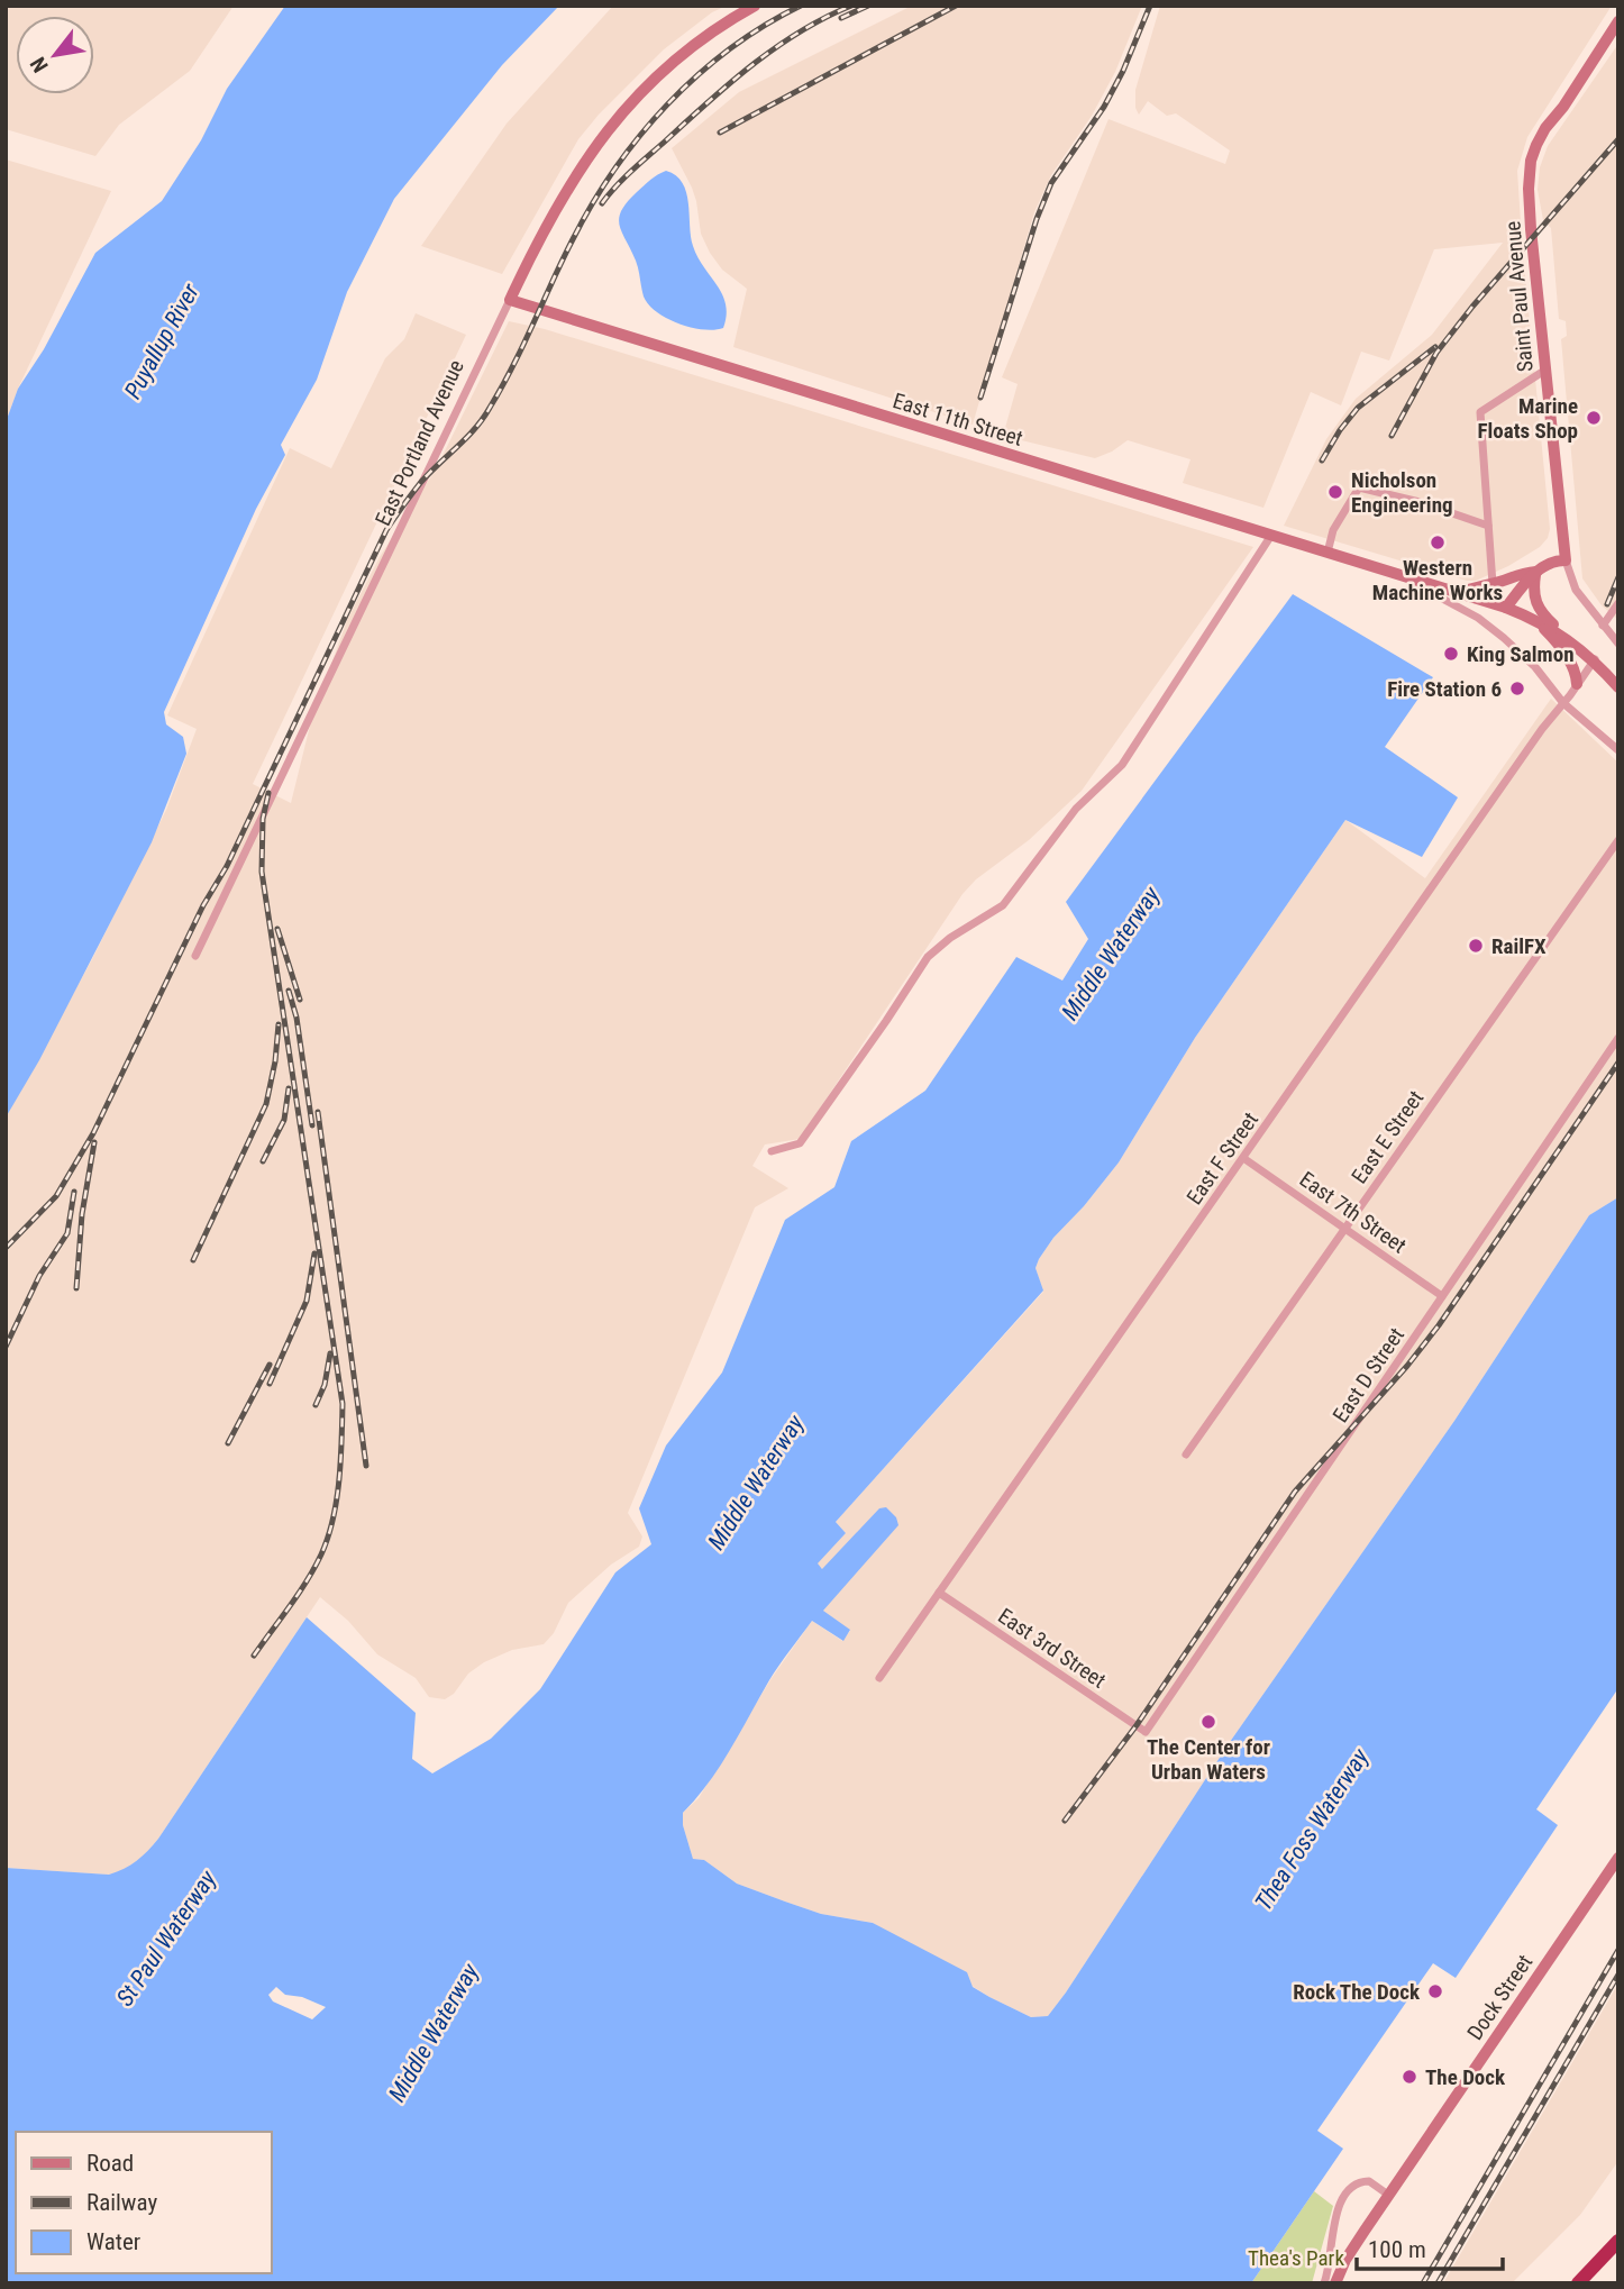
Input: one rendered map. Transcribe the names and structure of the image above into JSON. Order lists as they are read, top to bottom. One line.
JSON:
{"streets":{"street":["Saint Paul Avenue","East 11th Street","East Portland Avenue","East E Street","East F Street","East 7th Street","East D Street","East 3rd Street","Dock Street"]},"crossings":[["East 11th Street","East Portland Avenue"],["East 11th Street","East F Street"],["East E Street","East 7th Street"],["East F Street","East 7th Street"],["East F Street","East 3rd Street"],["East 7th Street","East D Street"],["East D Street","East 3rd Street"]],"water":["Puyallup River","Middle Waterway","Thea Foss Waterway","St Paul Waterway"],"parks":["Thea's Park"],"places":["Marine Floats Shop","Nicholson Engineering","Western Machine Works","King Salmon","Fire Station 6","RailFX","The Center for Urban Waters","Rock The Dock","The Dock"],"legend":["Road","Railway","Water"],"scale_bar":"100 m","north":"bottom left"}
